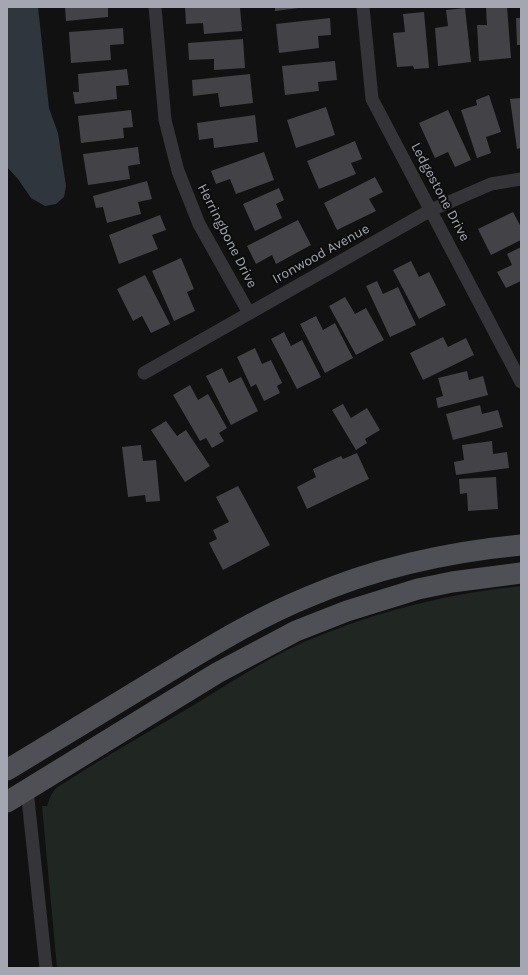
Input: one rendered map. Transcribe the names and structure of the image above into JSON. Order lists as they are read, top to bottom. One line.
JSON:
{"streets":{"street":["Ledgestone Drive","Herringbone Drive","Ironwood Avenue"]},"crossings":[["Ledgestone Drive","Ironwood Avenue"],["Herringbone Drive","Ironwood Avenue"]]}
